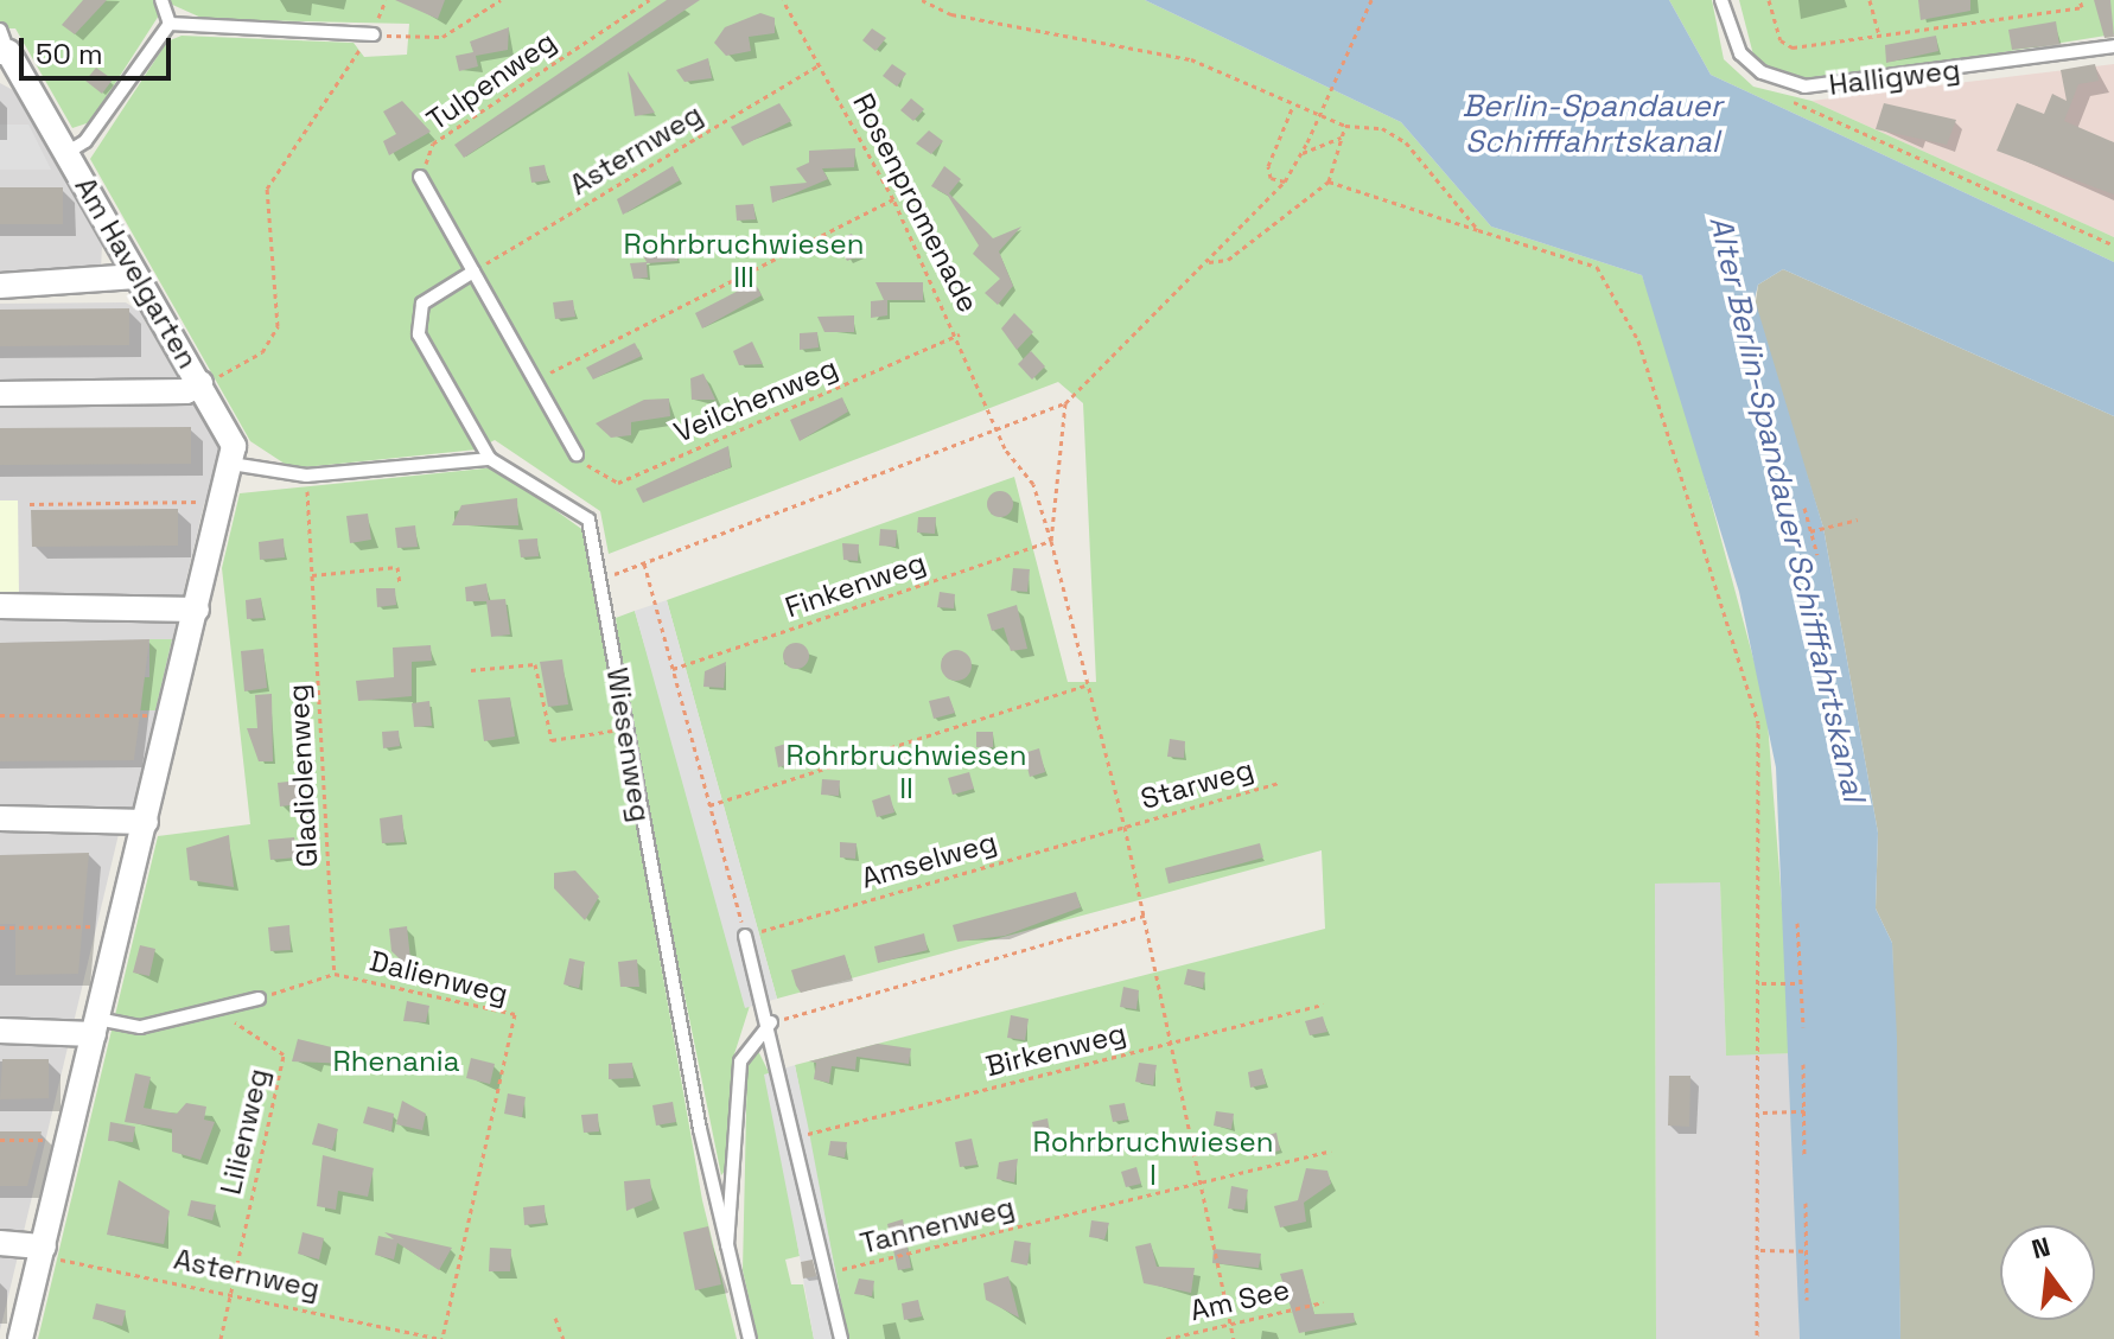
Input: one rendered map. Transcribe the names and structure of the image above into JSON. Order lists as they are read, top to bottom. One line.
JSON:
{"streets":{"street":["Am Havelgarten"],"lane":["Halligweg","Wiesenweg"],"path":["Tulpenweg","Asternweg","Rosenpromenade","Veilchenweg","Finkenweg","Gladiolenweg","Starweg","Amselweg","Dalienweg","Birkenweg","Lilienweg","Tannenweg","Am See"]},"crossings":[["Asternweg","Rosenpromenade"],["Asternweg","Am Havelgarten"],["Asternweg","Dalienweg"],["Asternweg","Lilienweg"],["Rosenpromenade","Veilchenweg"],["Rosenpromenade","Finkenweg"],["Gladiolenweg","Dalienweg"],["Starweg","Amselweg"]],"water":["Berlin-Spandauer Schifffahrtskanal","Alter Berlin-Spandauer Schifffahrtskanal"],"parks":["Rohrbruchwiesen III","Rohrbruchwiesen II","Rhenania","Rohrbruchwiesen I"],"scale_bar":"50 m","north":"top"}
